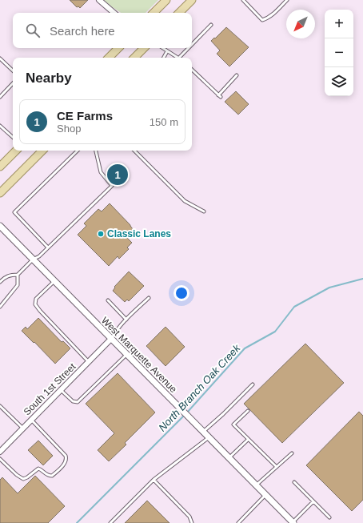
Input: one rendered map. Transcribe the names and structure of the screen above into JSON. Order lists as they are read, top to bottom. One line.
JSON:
{"streets":{"street":["West Marquette Avenue","South 1st Street"]},"crossings":[["West Marquette Avenue","South 1st Street"]],"water":["North Branch Oak Creek"],"places":["Classic Lanes"],"north":"bottom left","page":{"map_buttons":["+","−"],"search":"Search here","heading":"Nearby","list":[{"mark":"1","name":"CE Farms","note":"Shop","value":"150 m"}],"pins":"1"}}
